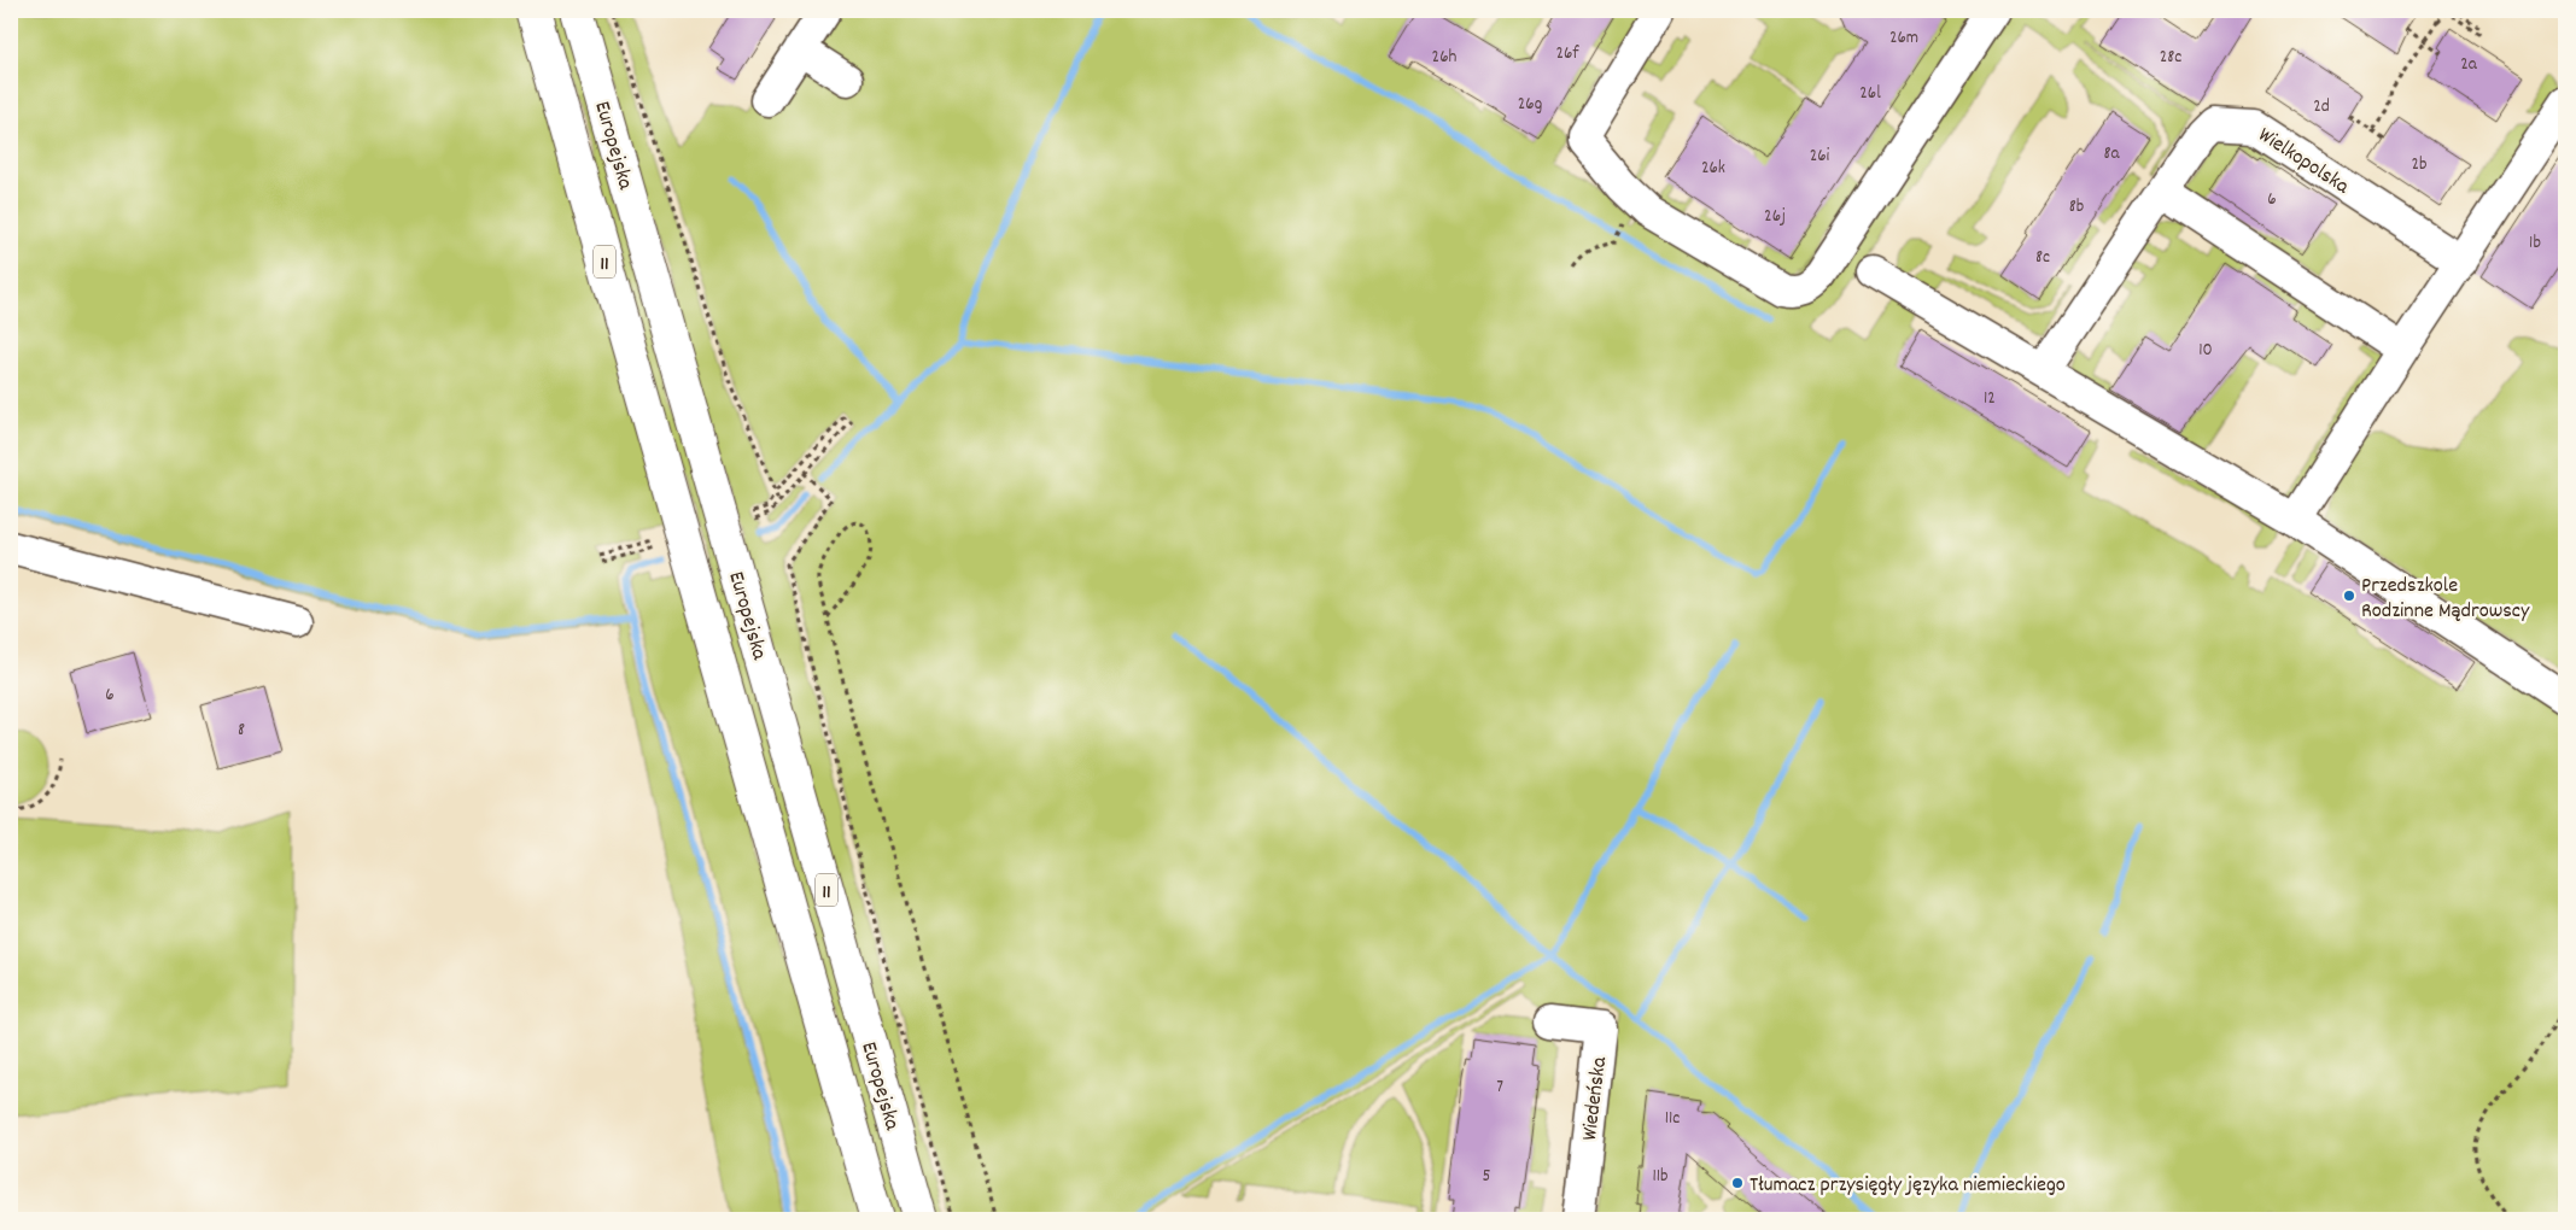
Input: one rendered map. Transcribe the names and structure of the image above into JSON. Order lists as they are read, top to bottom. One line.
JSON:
{"streets":{"main road":["Europejska","11"],"street":["Wielkopolska","Wiedeńska"]},"places":["Przedszkole Rodzinne Mądrowscy","Tłumacz przysięgły języka niemieckiego"],"house_numbers":["26m","26f","26h","28c","2a","26l","26g","2d","8a","26i","2b","26k","6","8b","26j","1b","8c","10","12","6","8","7","11c","5","11b"]}
